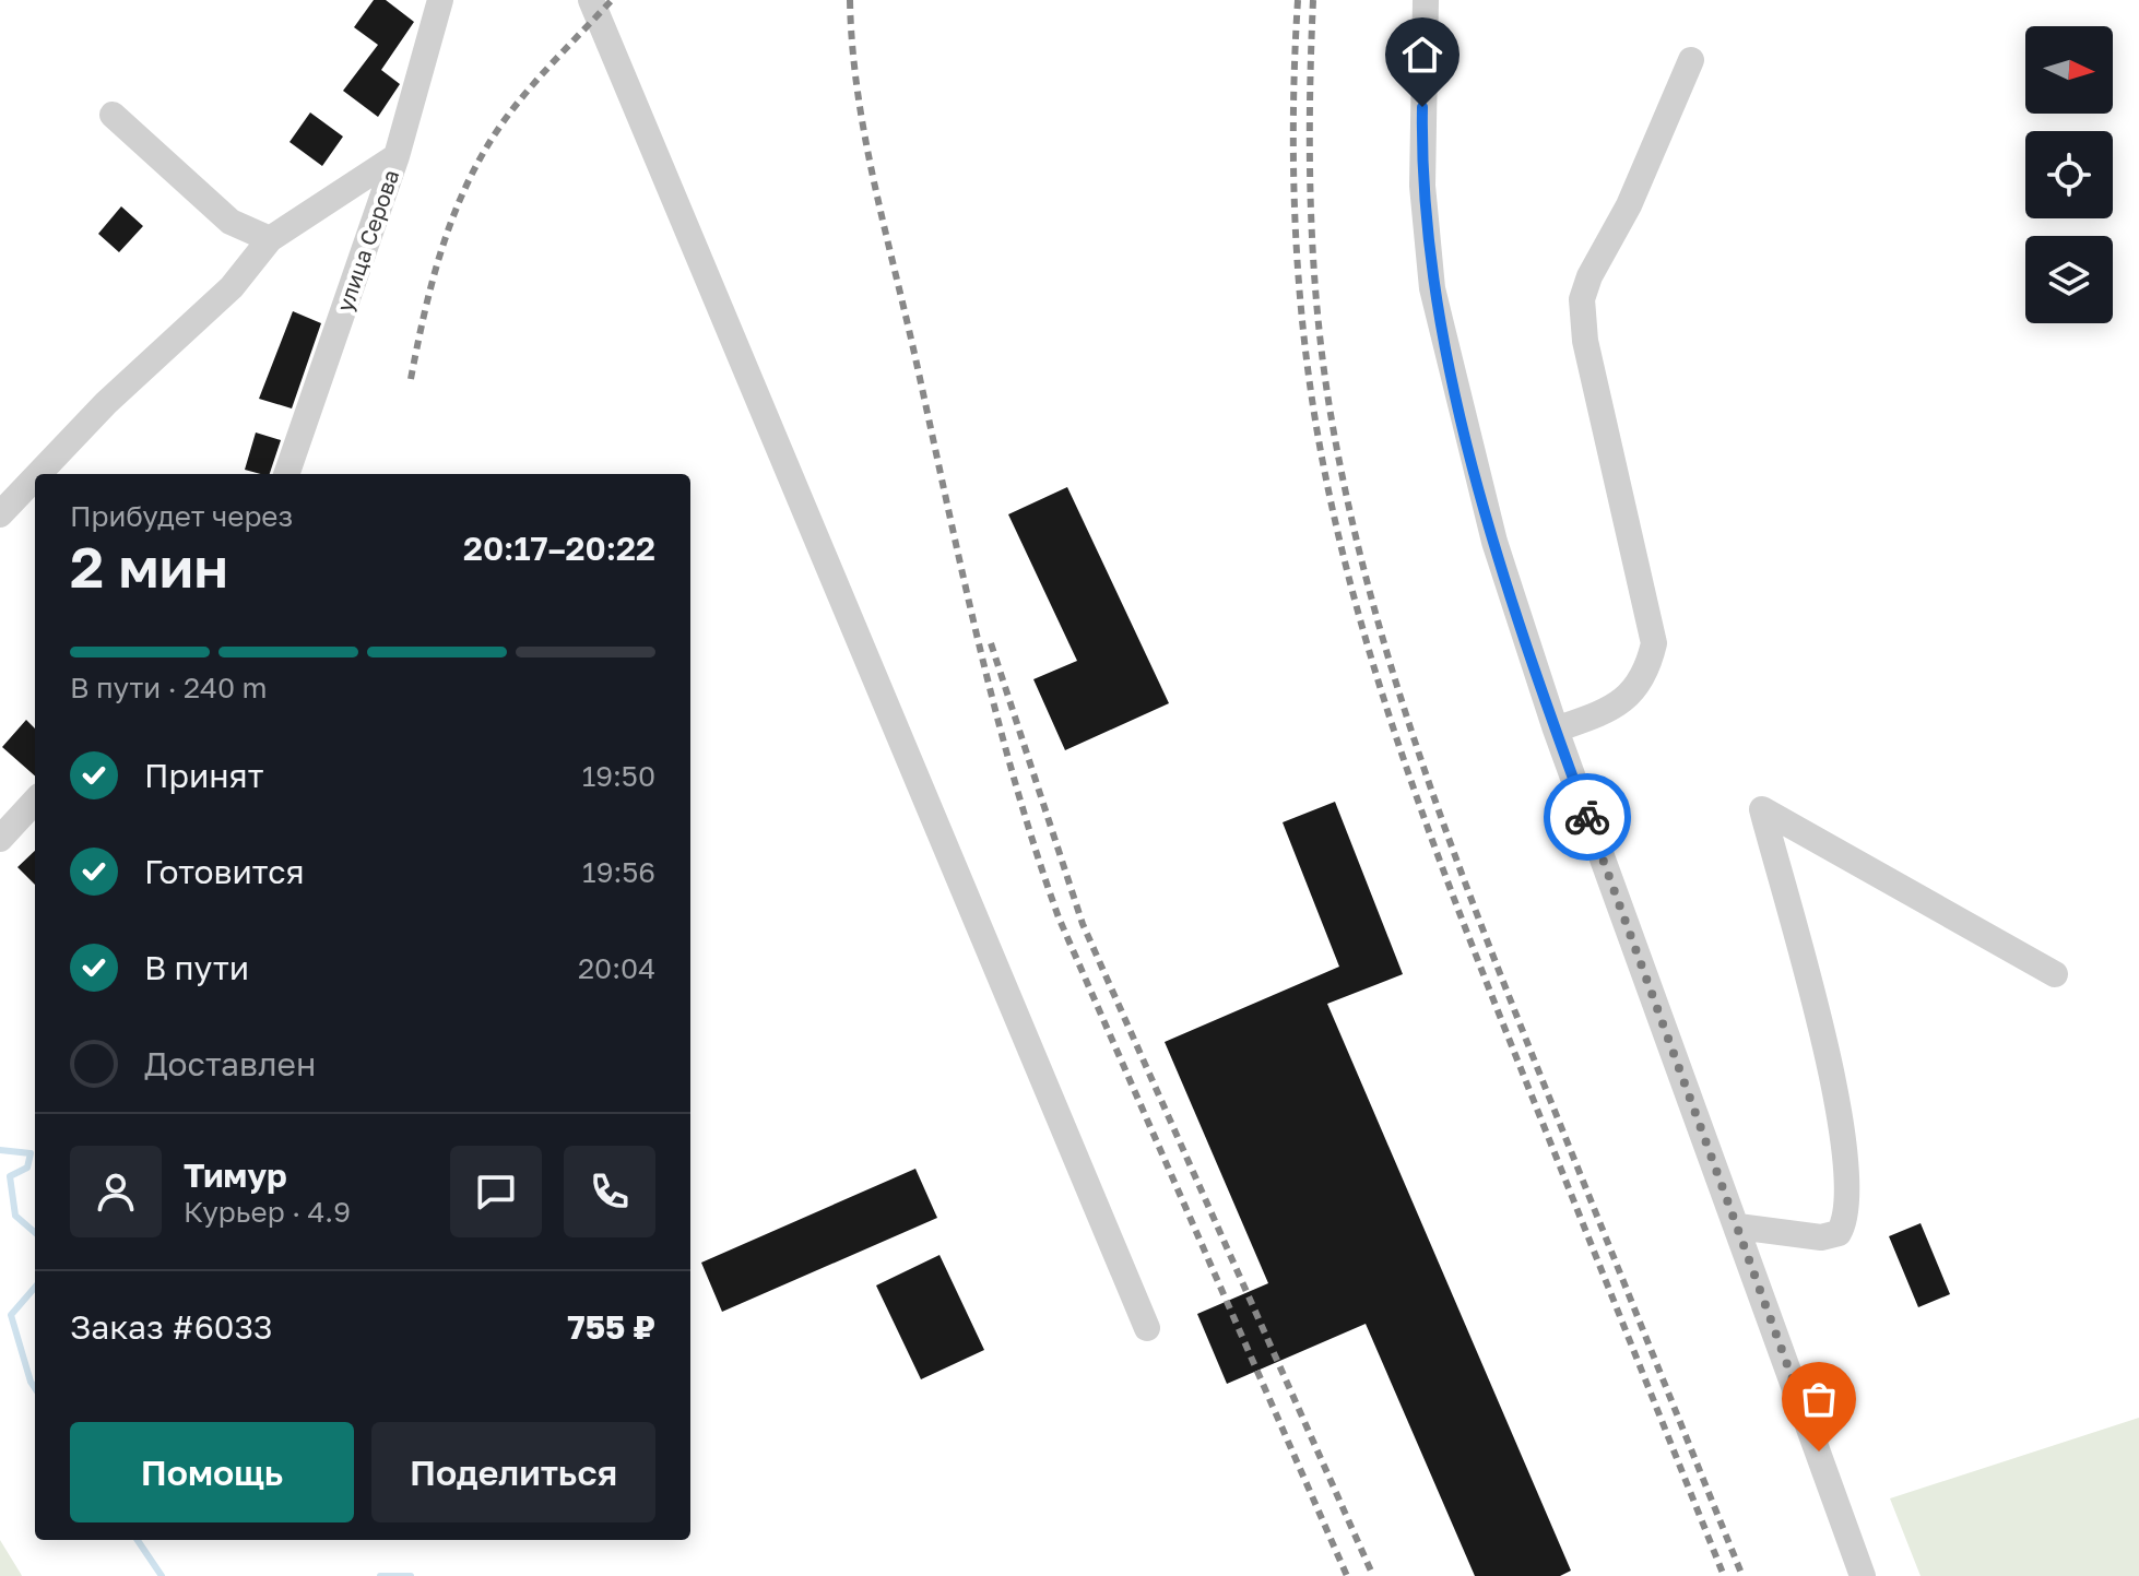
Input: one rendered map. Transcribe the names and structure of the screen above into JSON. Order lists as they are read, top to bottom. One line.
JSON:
{"streets":{"street":["улица Серова"]},"north":"right","page":{"heading":["2 мин","Прибудет через","20:17–20:22"],"panel":["Тимур","Курьер · 4.9","Заказ #6033","755 ₽"],"bar":"В пути · 240 m","list":[["Принят","19:50"],["Готовится","19:56"],["В пути","20:04"],"Доставлен"],"buttons":["Помощь","Поделиться"]}}
